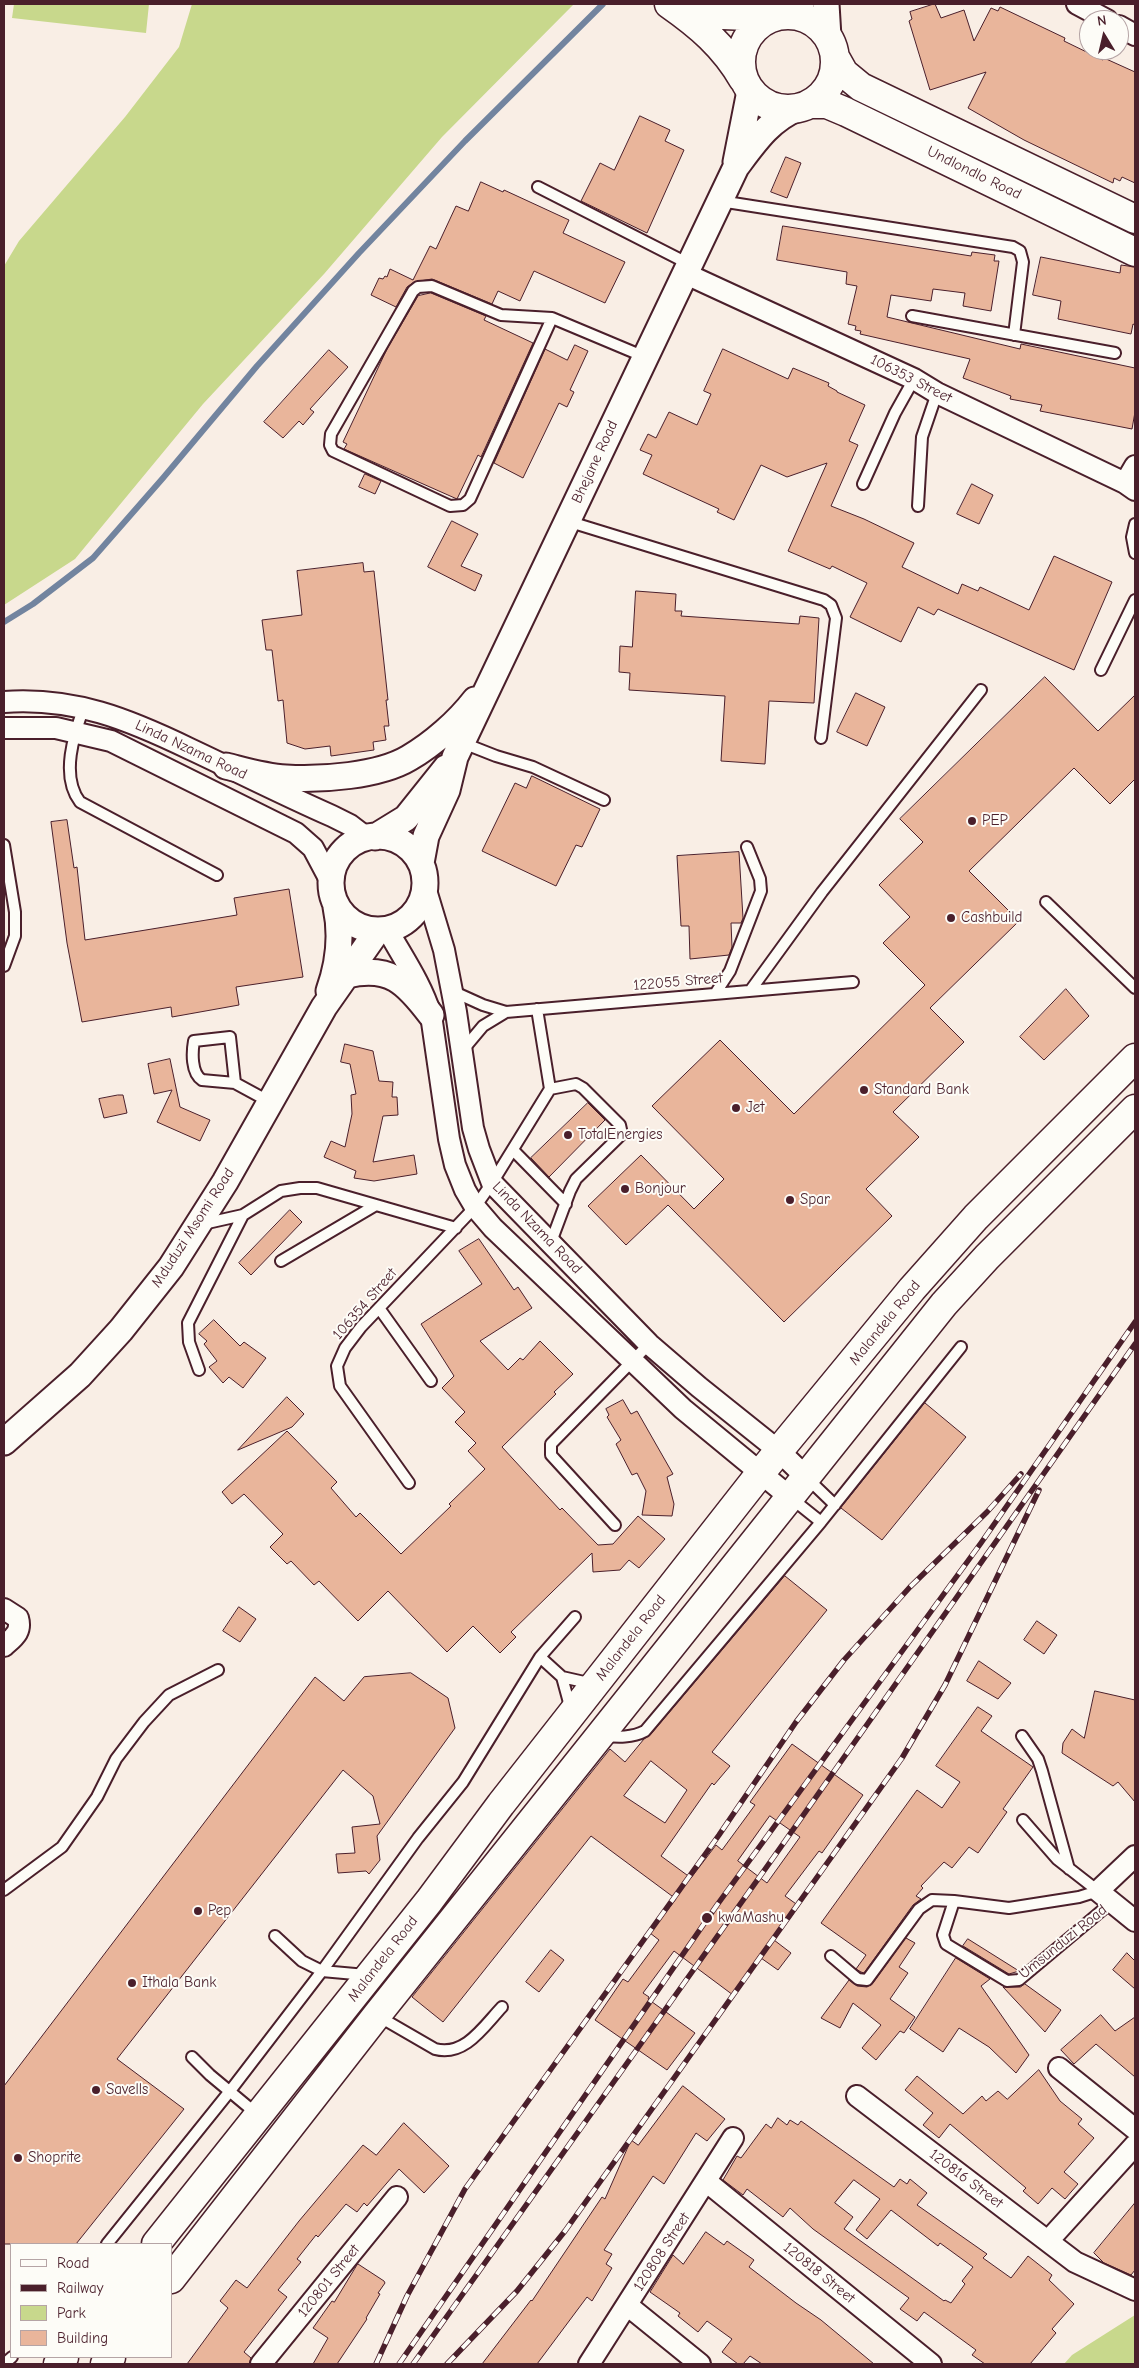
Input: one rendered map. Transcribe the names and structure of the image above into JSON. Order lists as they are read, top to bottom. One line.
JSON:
{"streets":{"main road":["Undlondlo Road","Malandela Road"],"street":["106353 Street","Bhejane Road","Linda Nzama Road","Mduduzi Msomi Road","Umsunduzi Road","120816 Street","120808 Street","120818 Street","120801 Street"],"lane":["122055 Street","106354 Street"]},"crossings":[["Undlondlo Road","Bhejane Road"],["106353 Street","Bhejane Road"],["Bhejane Road","Linda Nzama Road"],["Bhejane Road","Mduduzi Msomi Road"],["Linda Nzama Road","122055 Street"],["Linda Nzama Road","Mduduzi Msomi Road"],["Linda Nzama Road","106354 Street"],["Linda Nzama Road","Malandela Road"],["120808 Street","120818 Street"]],"places":["PEP","Cashbuild","Standard Bank","Jet","TotalEnergies","Bonjour","Spar","Pep","kwaMashu","Ithala Bank","Savells","Shoprite"],"legend":["Road","Railway","Park","Building"],"north":"top"}
